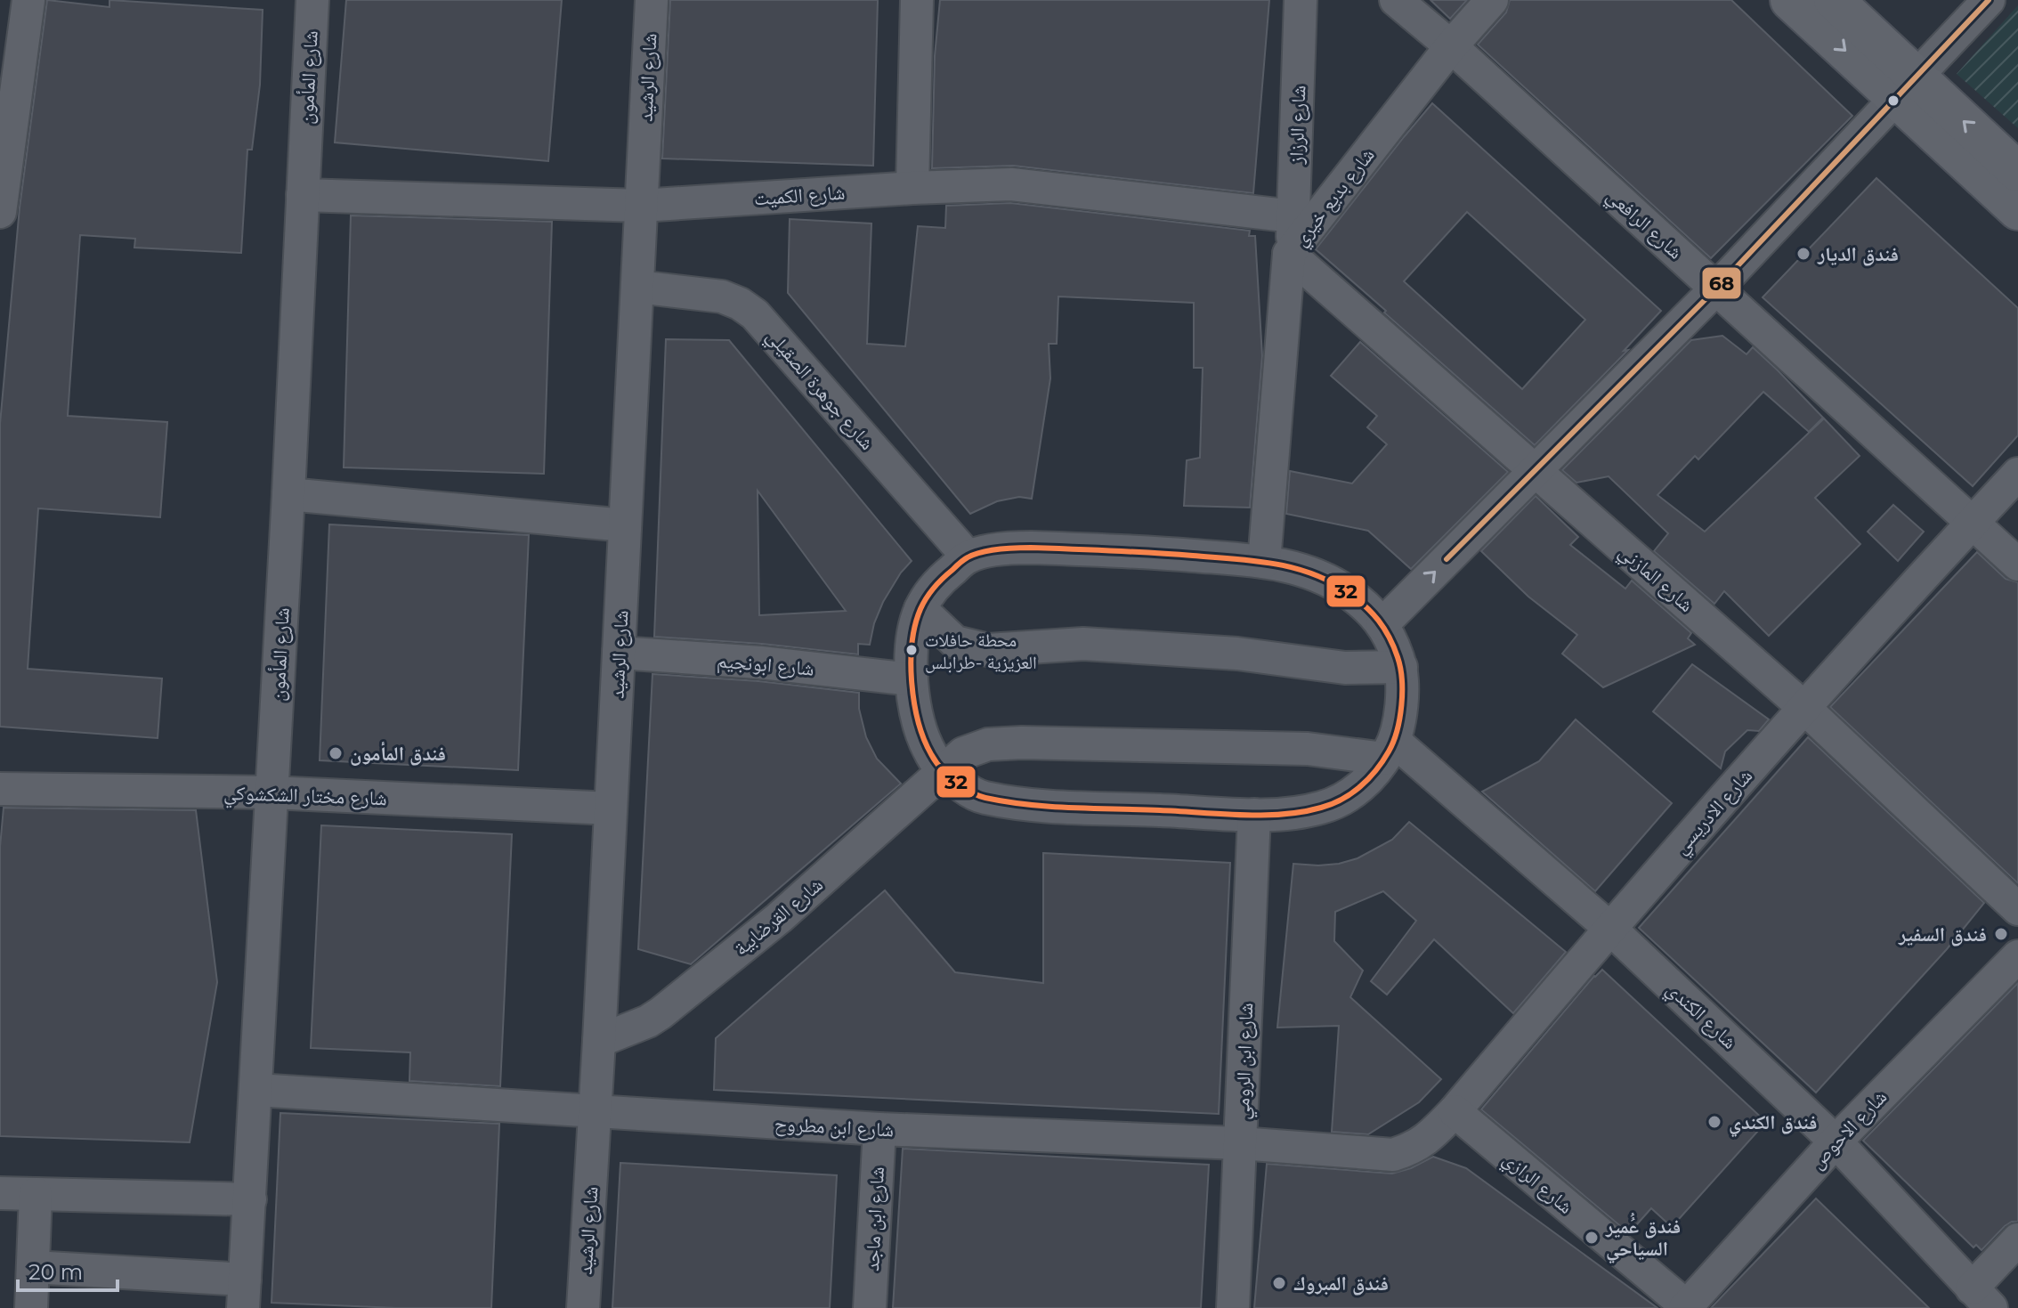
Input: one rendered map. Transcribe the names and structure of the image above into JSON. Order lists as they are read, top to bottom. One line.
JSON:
{"streets":{"street":["شارع المأمون","شارع الرشيد","شارع الرزاز","شارع الكميت","شارع بديع خيري","شارع الرافعي","شارع جوهرة الصقيلي","شارع المازني","شارع ابونجيم","شارع مختار الشكشوكي","شارع الادريسي","شارع القرضابية","شارع الكندي","شارع ابن الرومي","شارع ابن مطروح","شارع الاحوص","شارع الرازي","شارع ابن ماجد"]},"crossings":[["شارع المأمون","شارع الكميت"],["شارع المأمون","شارع مختار الشكشوكي"],["شارع المأمون","شارع ابن مطروح"],["شارع الرشيد","شارع الكميت"],["شارع الرشيد","شارع جوهرة الصقيلي"],["شارع الرشيد","شارع ابونجيم"],["شارع الرشيد","شارع مختار الشكشوكي"],["شارع الرشيد","شارع القرضابية"],["شارع الرشيد","شارع ابن مطروح"],["شارع الرزاز","شارع الكميت"],["شارع الرزاز","شارع بديع خيري"],["شارع الرزاز","شارع المازني"],["شارع بديع خيري","شارع الرافعي"],["شارع بديع خيري","شارع المازني"],["شارع الرافعي","شارع الادريسي"],["شارع المازني","شارع الادريسي"],["شارع الادريسي","شارع الكندي"],["شارع الادريسي","شارع ابن مطروح"],["شارع الادريسي","شارع الرازي"],["شارع القرضابية","شارع الكندي"],["شارع الكندي","شارع الاحوص"],["شارع ابن الرومي","شارع ابن مطروح"],["شارع ابن مطروح","شارع ابن ماجد"],["شارع الاحوص","شارع الرازي"]],"places":["فندق الديار","محطة حافلات العزيزية -طرابلس","فندق المأمون","فندق السفير","فندق الكندي","فندق عُُمير السياحي","فندق المبروك"],"lines":["transit line 68","transit line 32"],"scale_bar":"20 m"}
